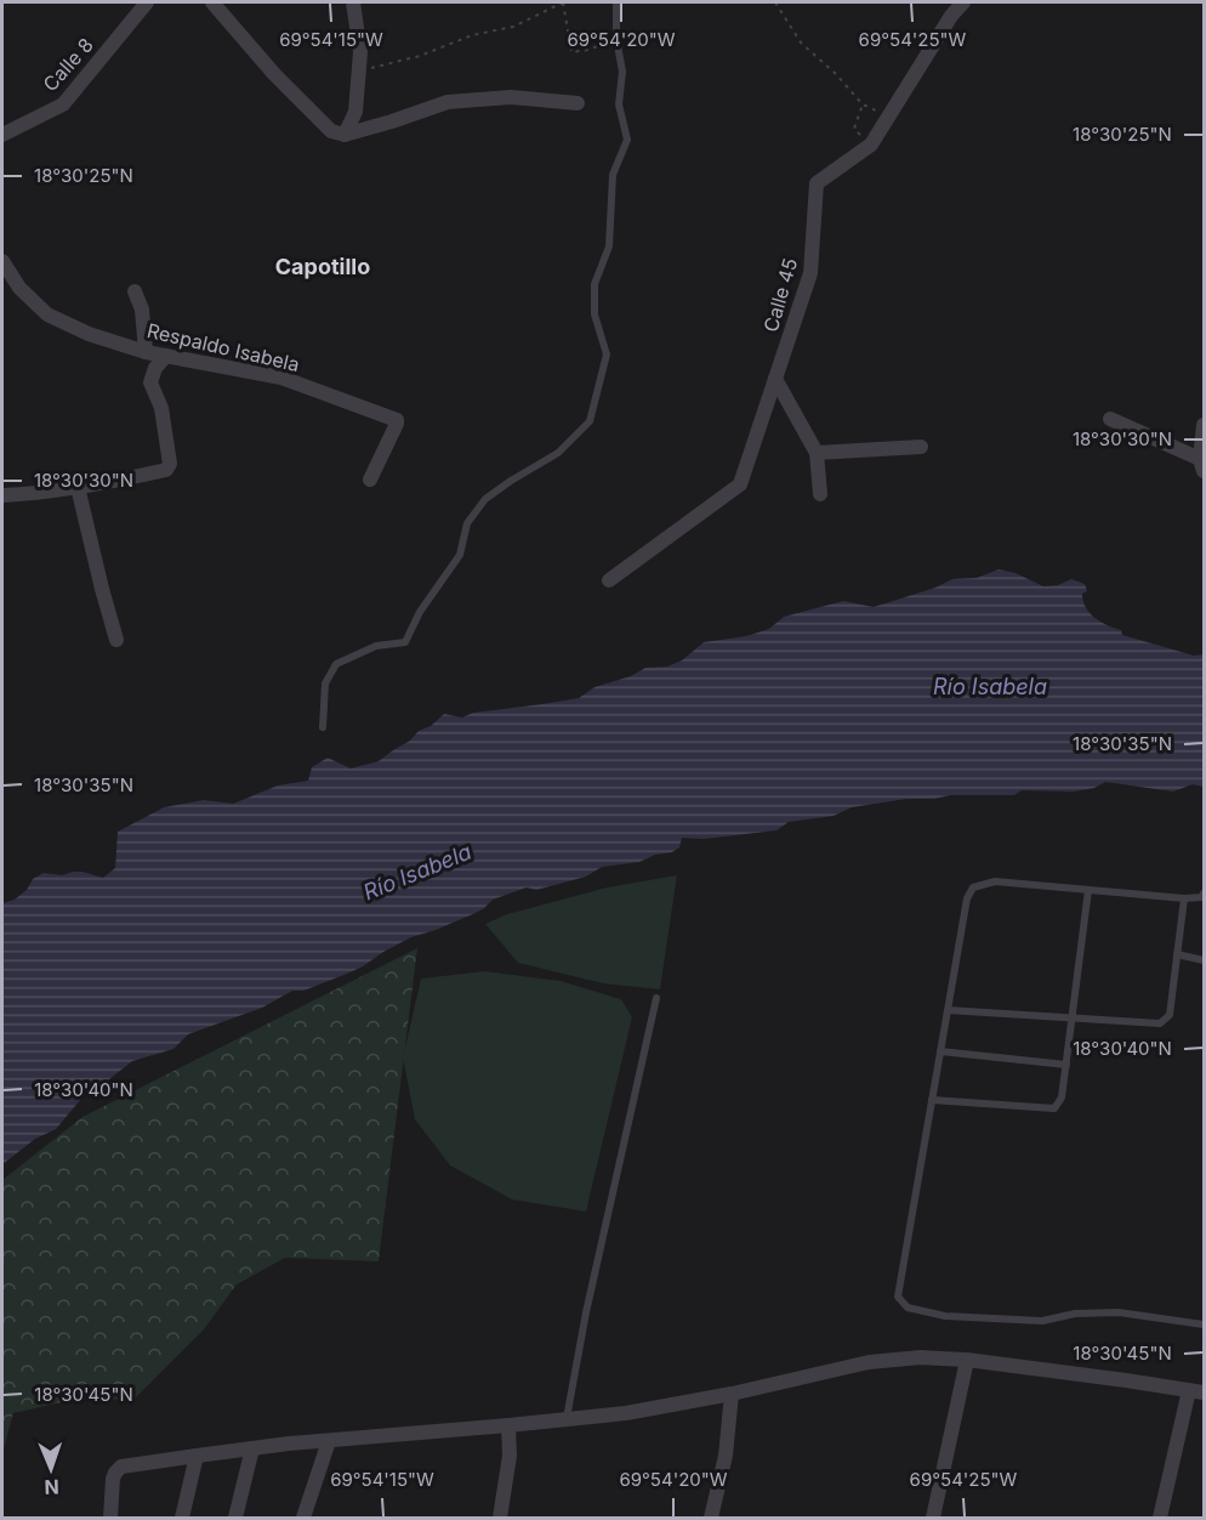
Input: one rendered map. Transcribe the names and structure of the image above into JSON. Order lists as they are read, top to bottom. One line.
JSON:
{"streets":{"street":["Calle 8","Calle 45","Respaldo Isabela"]},"districts":["Capotillo"],"water":["Río Isabela"],"north":"bottom","coordinates":["69°54'15\"W","69°54'20\"W","69°54'25\"W","18°30'25\"N","18°30'30\"N","18°30'35\"N","18°30'40\"N","18°30'45\"N"]}
